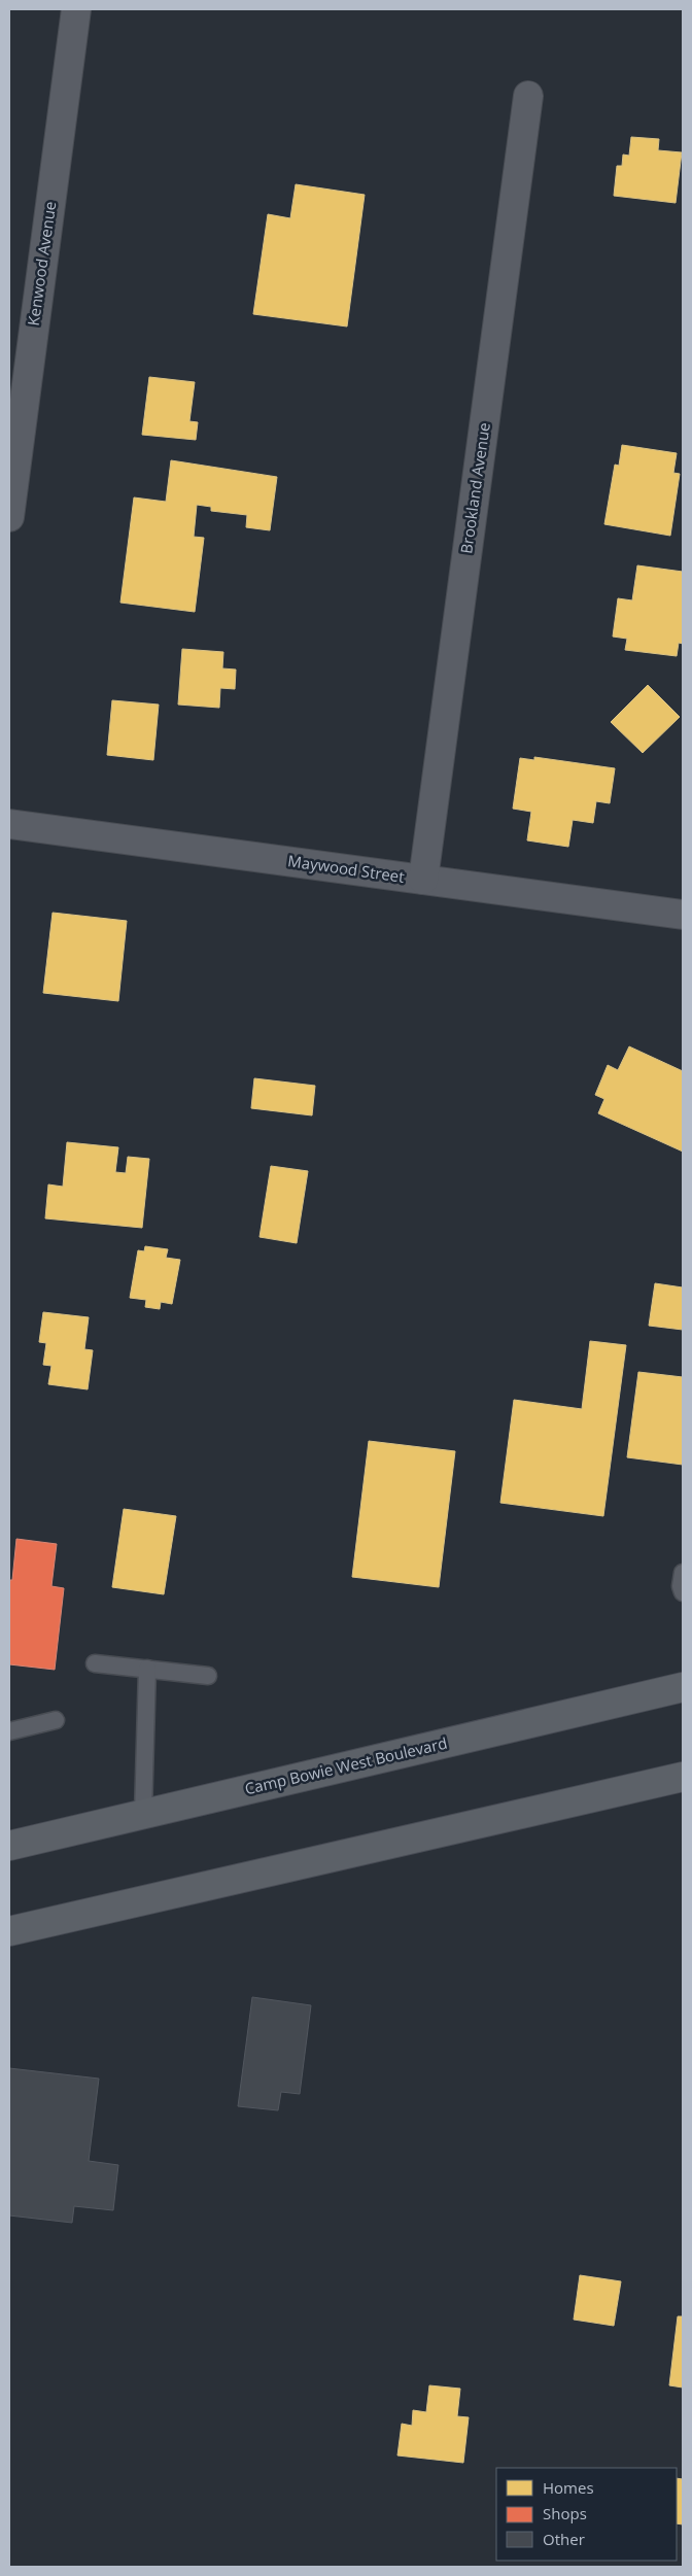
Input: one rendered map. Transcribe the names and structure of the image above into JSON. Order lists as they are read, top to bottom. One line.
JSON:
{"streets":{"main road":["Camp Bowie West Boulevard"],"street":["Kenwood Avenue","Brookland Avenue","Maywood Street"]},"crossings":[["Brookland Avenue","Maywood Street"]],"legend":["Homes","Shops","Other"]}
